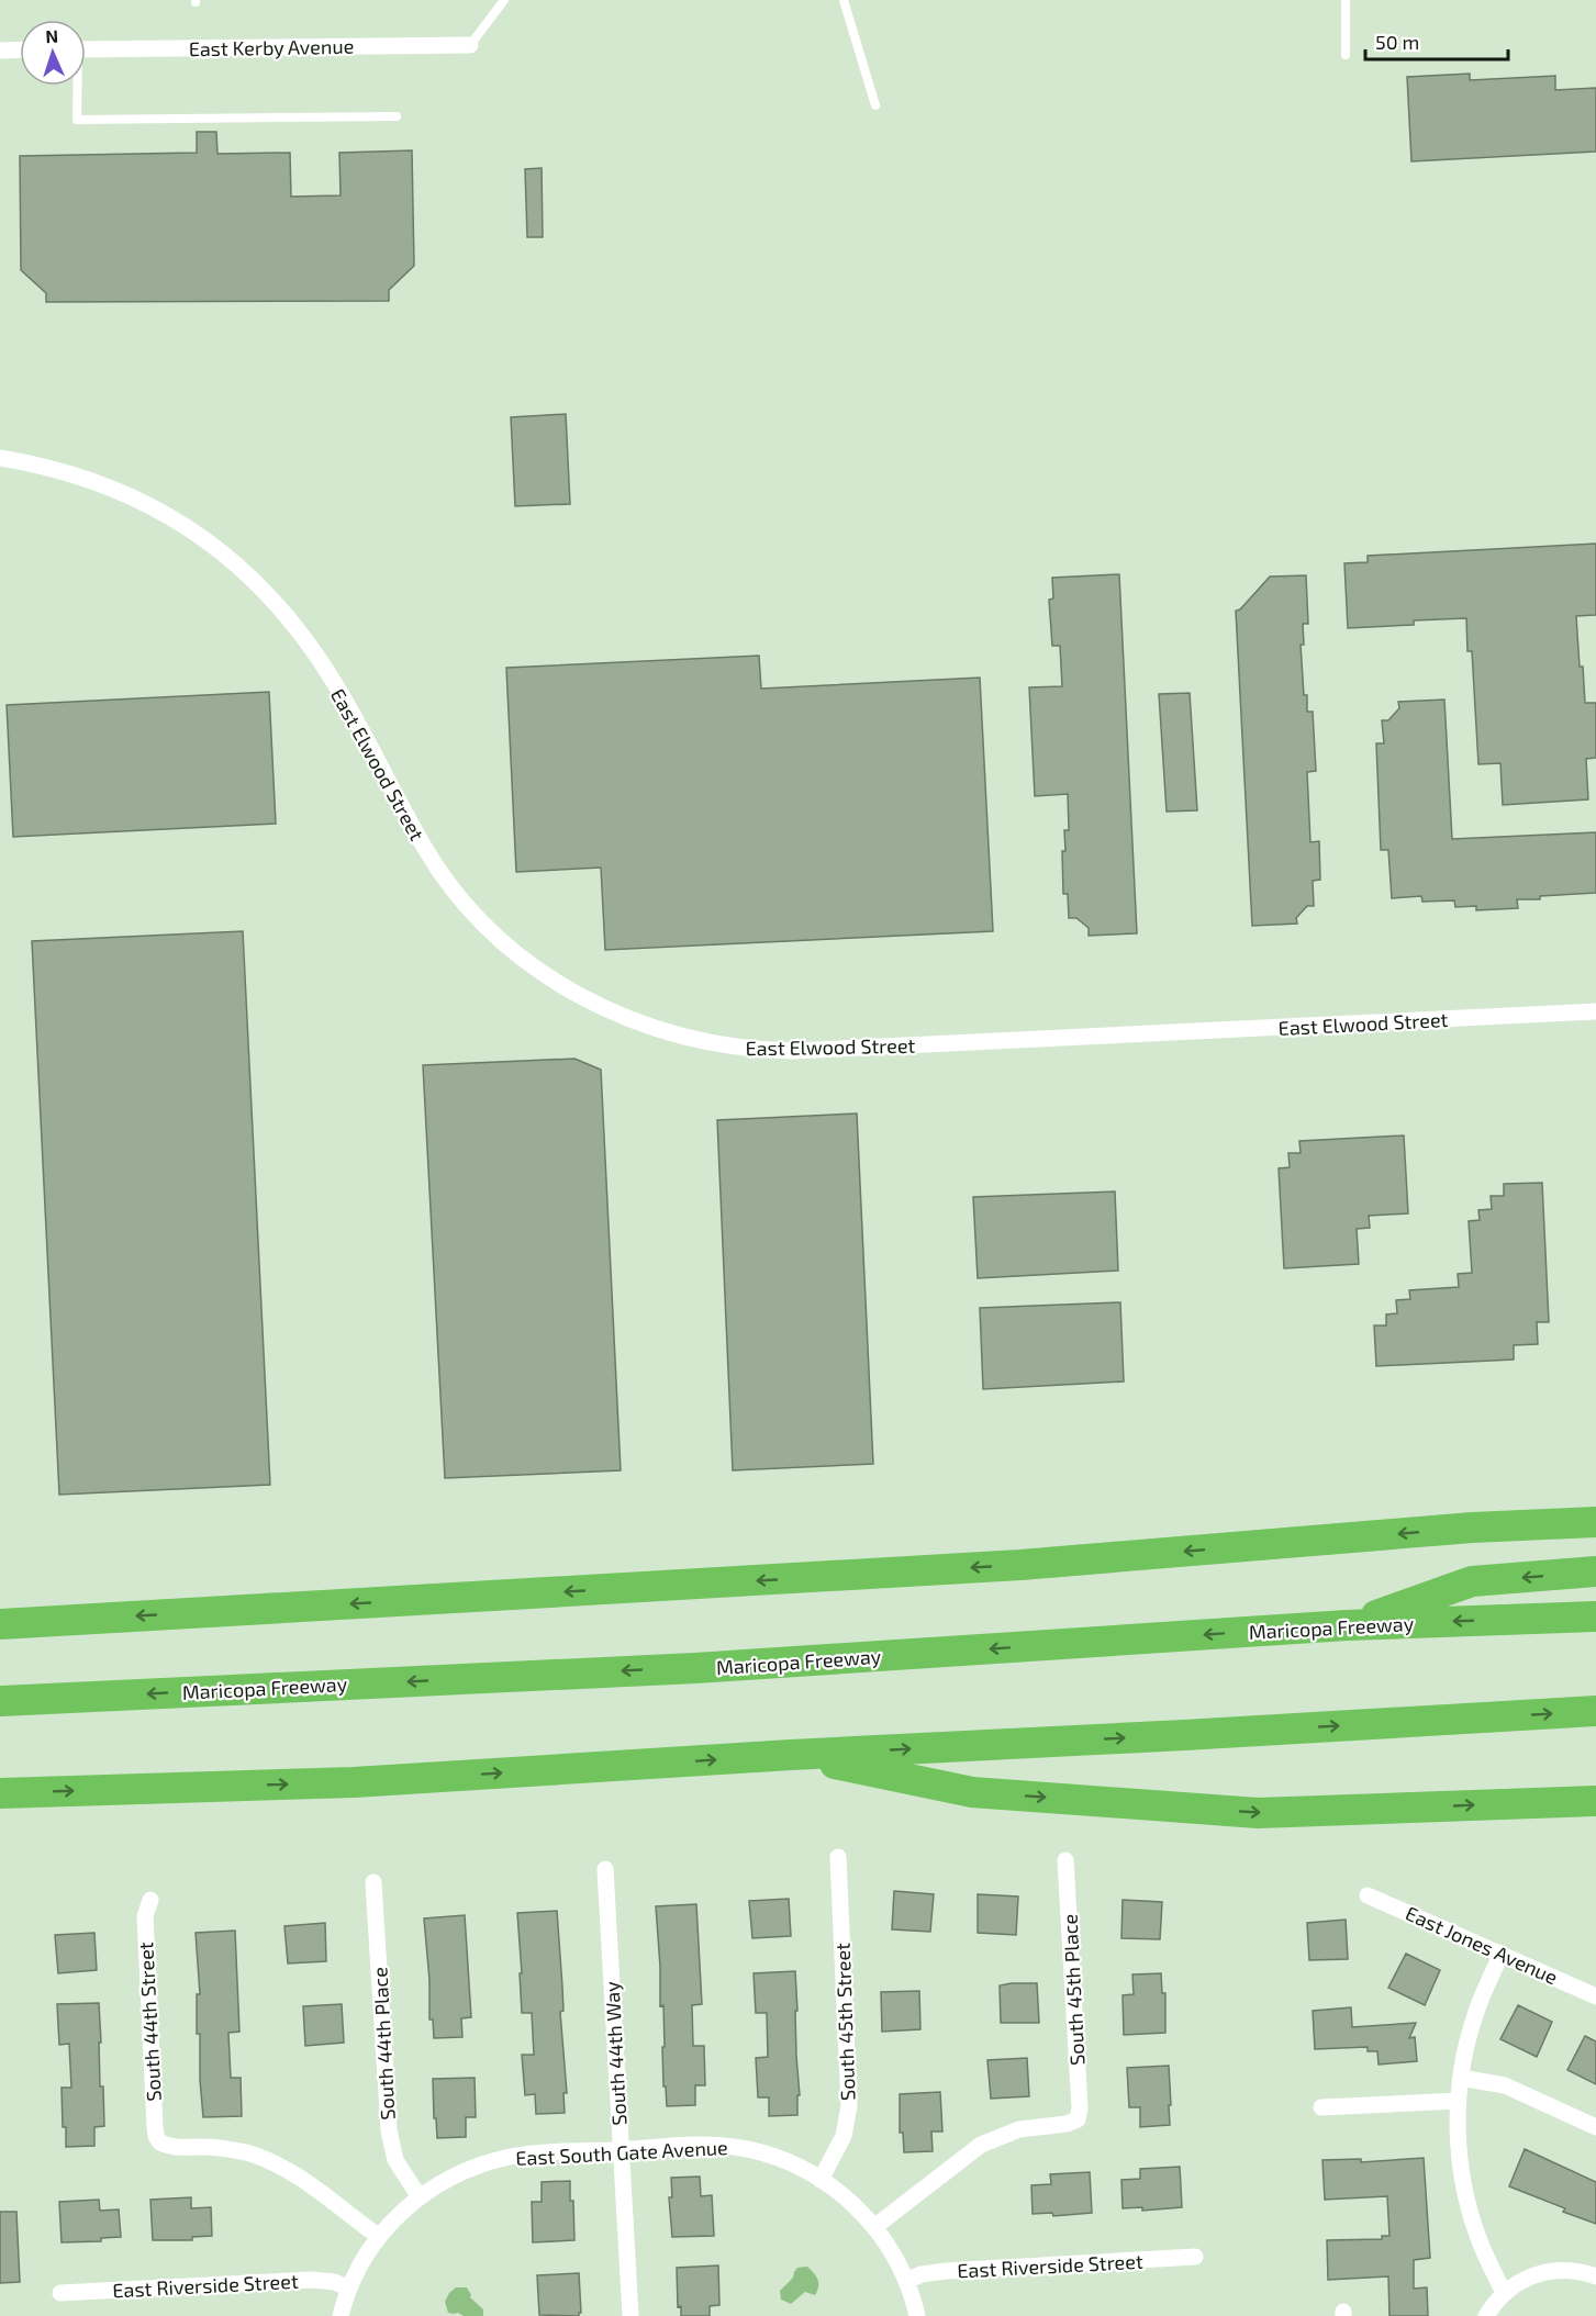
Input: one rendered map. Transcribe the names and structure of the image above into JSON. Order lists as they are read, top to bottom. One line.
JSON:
{"streets":{"highway":["Maricopa Freeway"],"street":["East Kerby Avenue","East Elwood Street","East Jones Avenue","South 45th Place","South 44th Street","South 45th Street","South 44th Place","South 44th Way","East South Gate Avenue","East Riverside Street"]},"crossings":[["South 45th Place","East South Gate Avenue"],["South 44th Street","East South Gate Avenue"],["South 45th Street","East South Gate Avenue"],["South 44th Place","East South Gate Avenue"],["South 44th Way","East South Gate Avenue"]],"scale_bar":"50 m","north":"top"}
